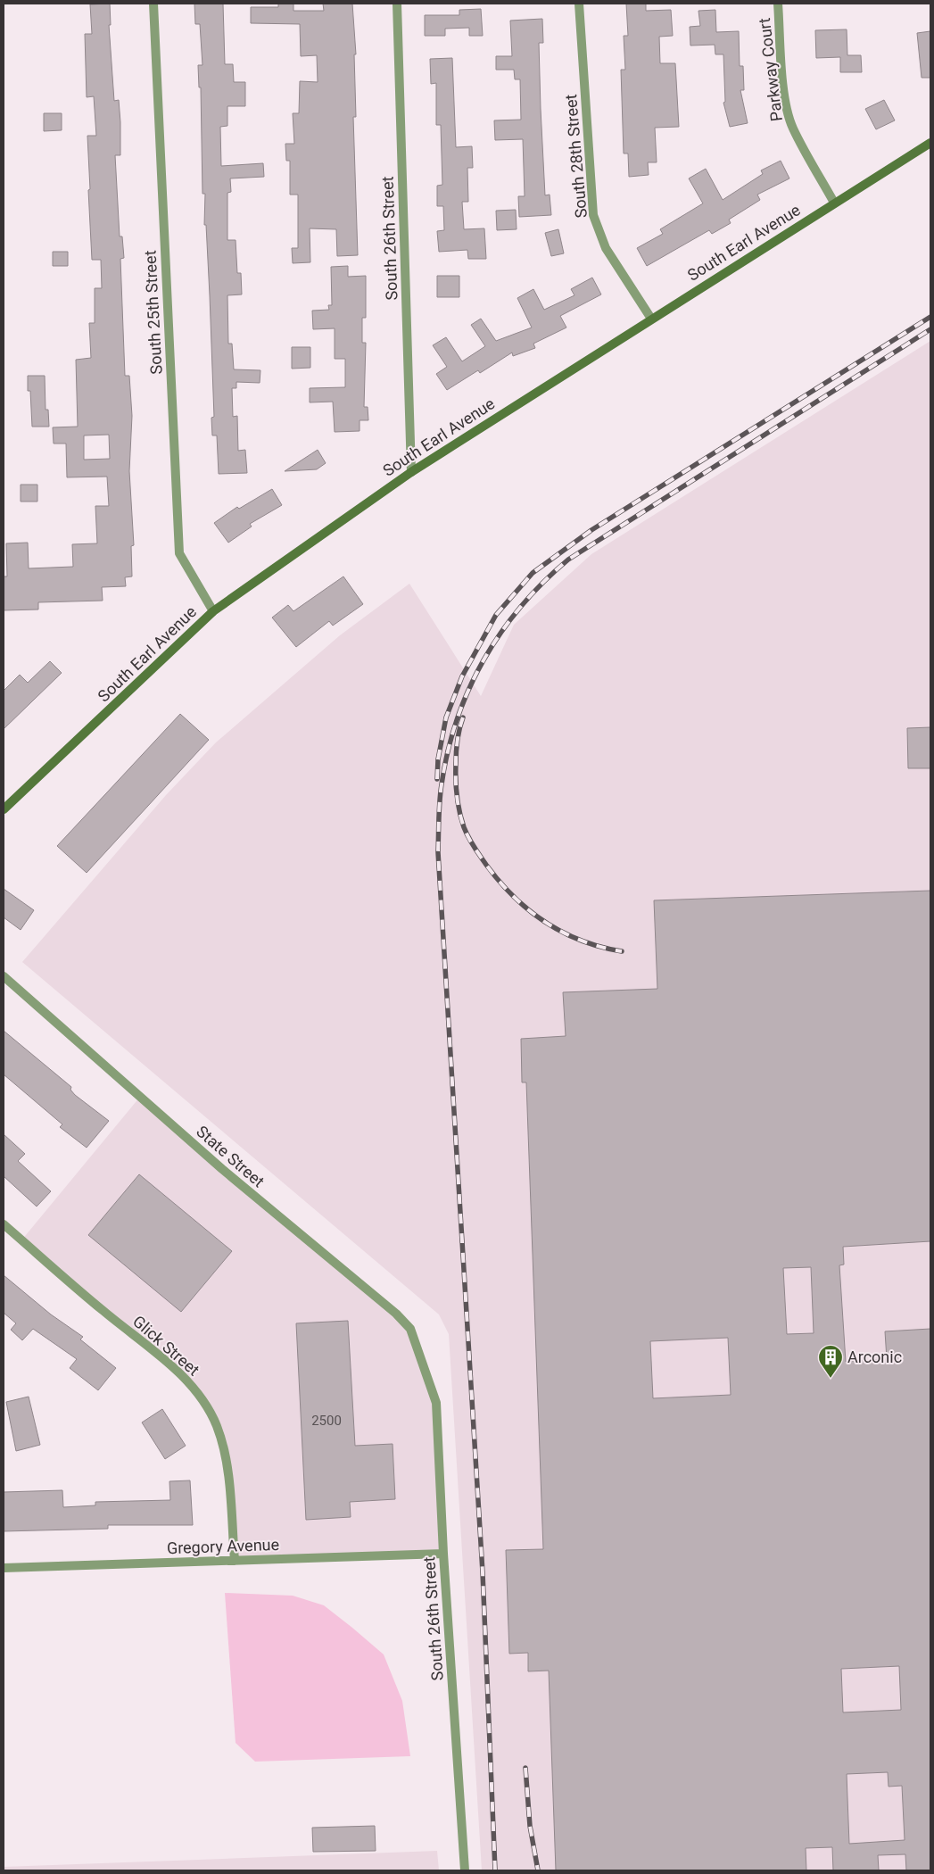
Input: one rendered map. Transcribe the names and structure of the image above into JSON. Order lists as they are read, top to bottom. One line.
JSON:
{"streets":{"street":["Parkway Court","South 28th Street","South 26th Street","South Earl Avenue","South 25th Street","State Street","Glick Street","Gregory Avenue"]},"crossings":[["Parkway Court","South Earl Avenue"],["South 28th Street","South Earl Avenue"],["South 26th Street","South Earl Avenue"],["South 26th Street","State Street"],["South 26th Street","Gregory Avenue"],["South Earl Avenue","South 25th Street"],["Glick Street","Gregory Avenue"]],"places":{"building":["Arconic"]},"house_numbers":["2500"]}
